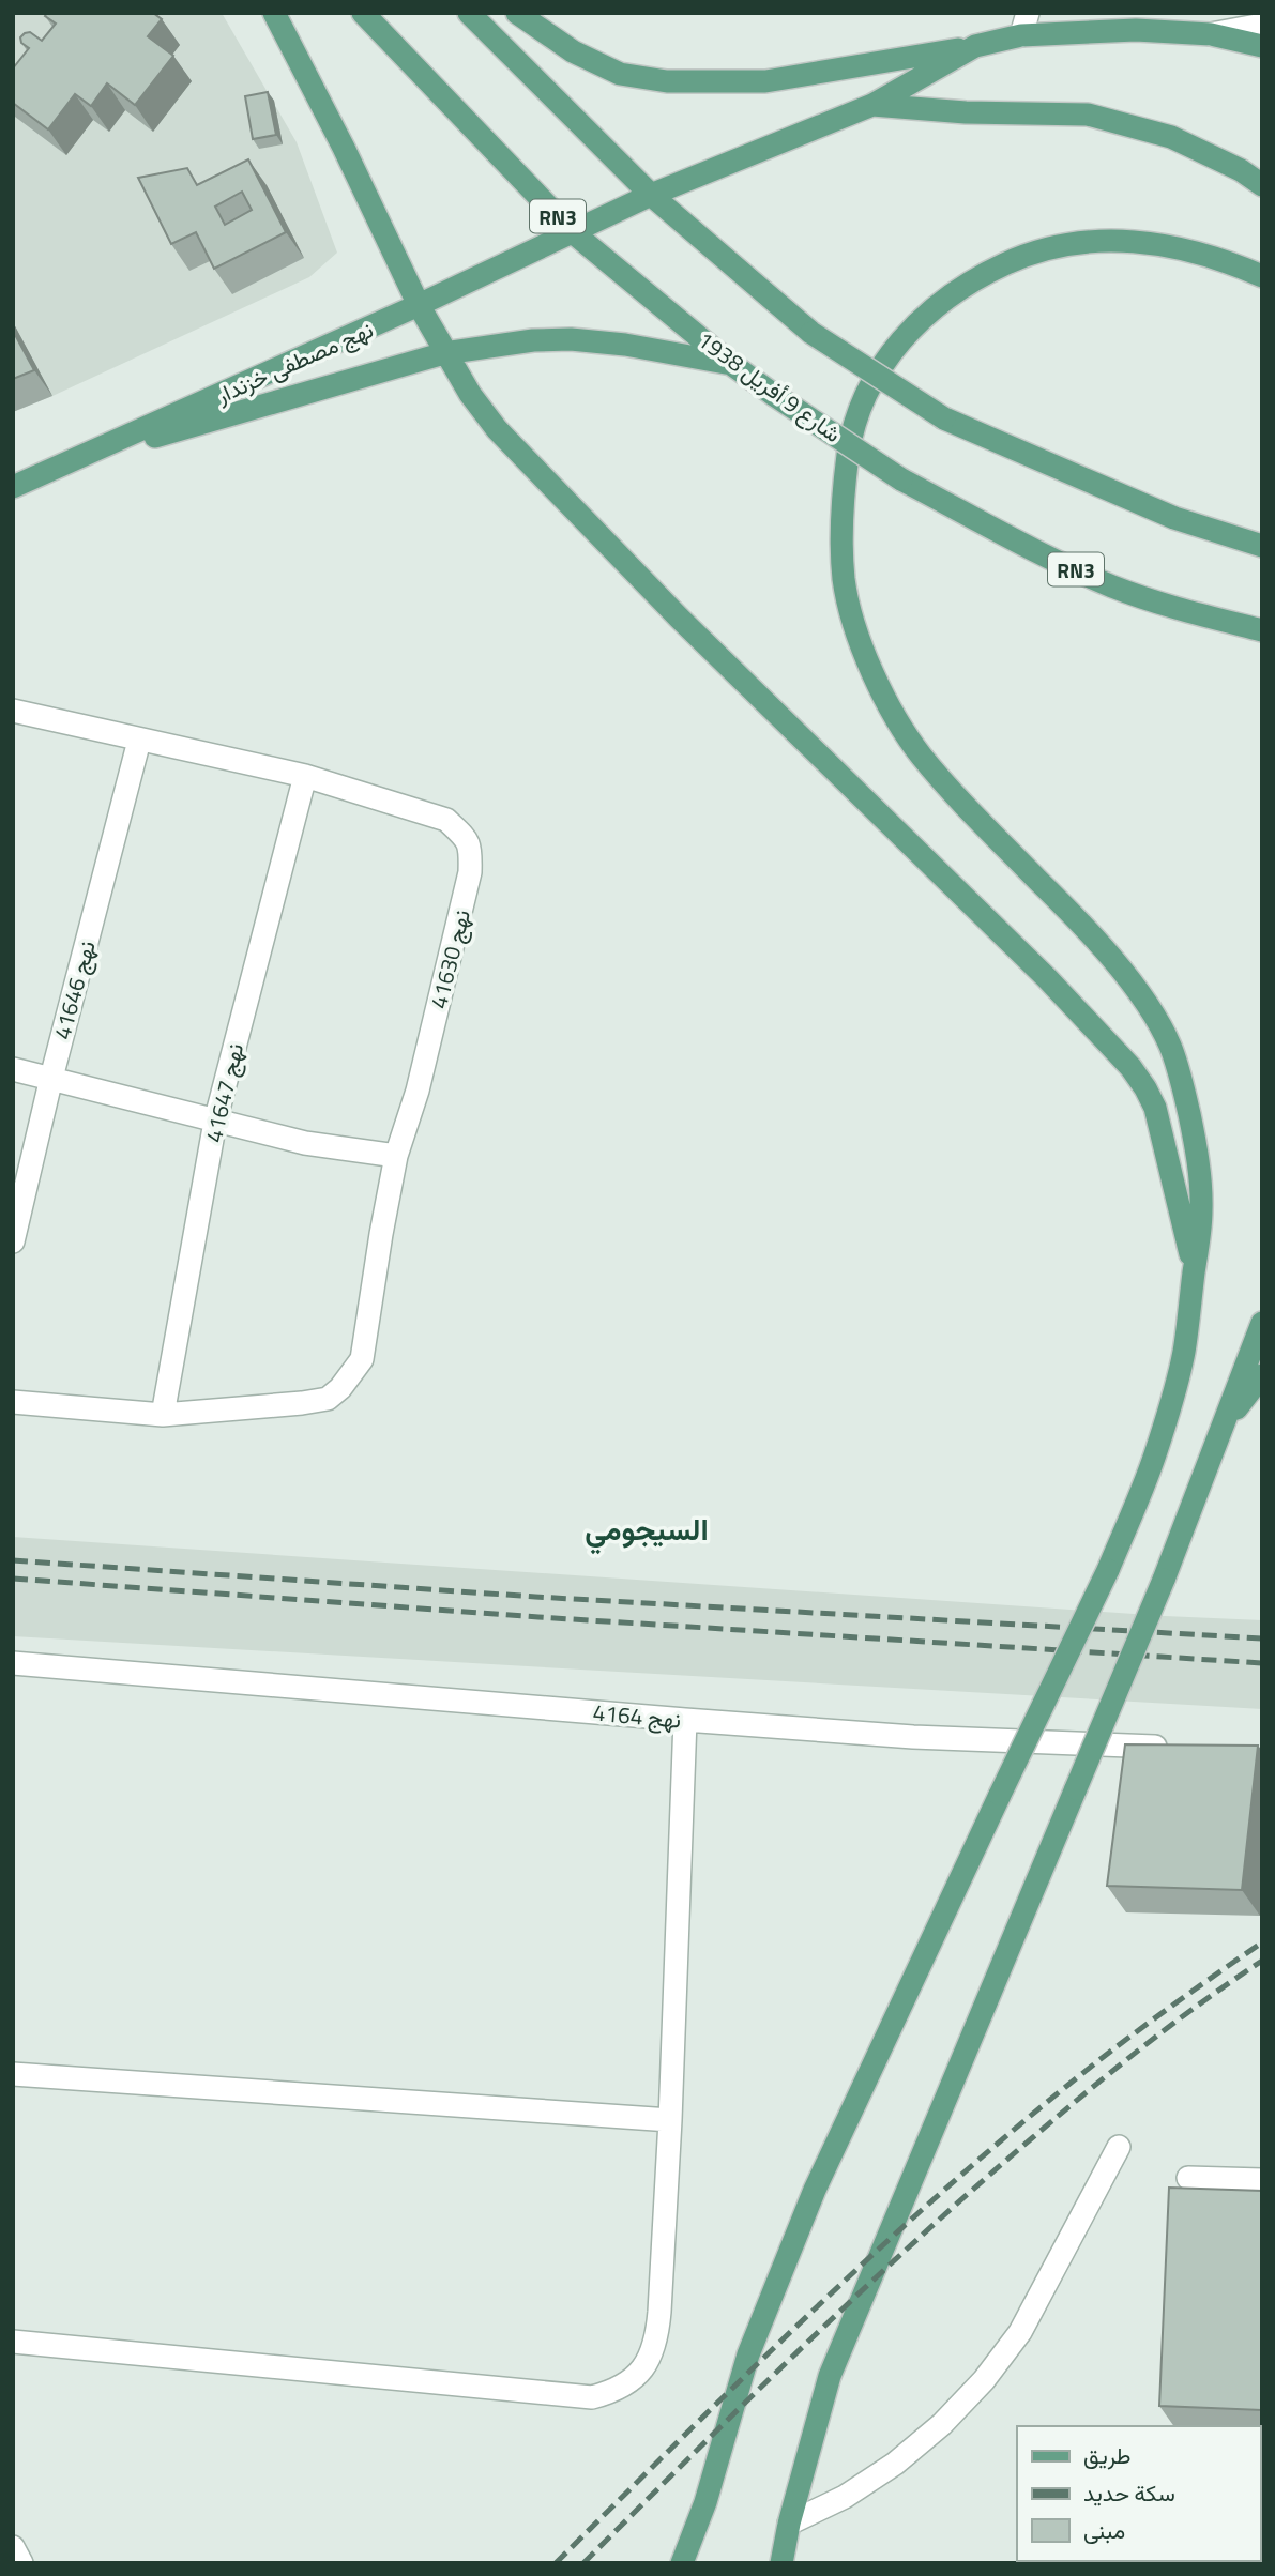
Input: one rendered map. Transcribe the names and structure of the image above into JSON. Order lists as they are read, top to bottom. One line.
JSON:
{"streets":{"main road":["RN3","نهج مصطفى خزندار","شارع 9 أفريل 1938"],"street":["نهج 41630","نهج 41646","نهج 41647","نهج 4164"]},"crossings":[["نهج مصطفى خزندار","شارع 9 أفريل 1938"],["نهج 41630","نهج 41646"],["نهج 41630","نهج 41647"]],"districts":["السيجومي"],"legend":["طريق","سكة حديد","مبنى"]}
